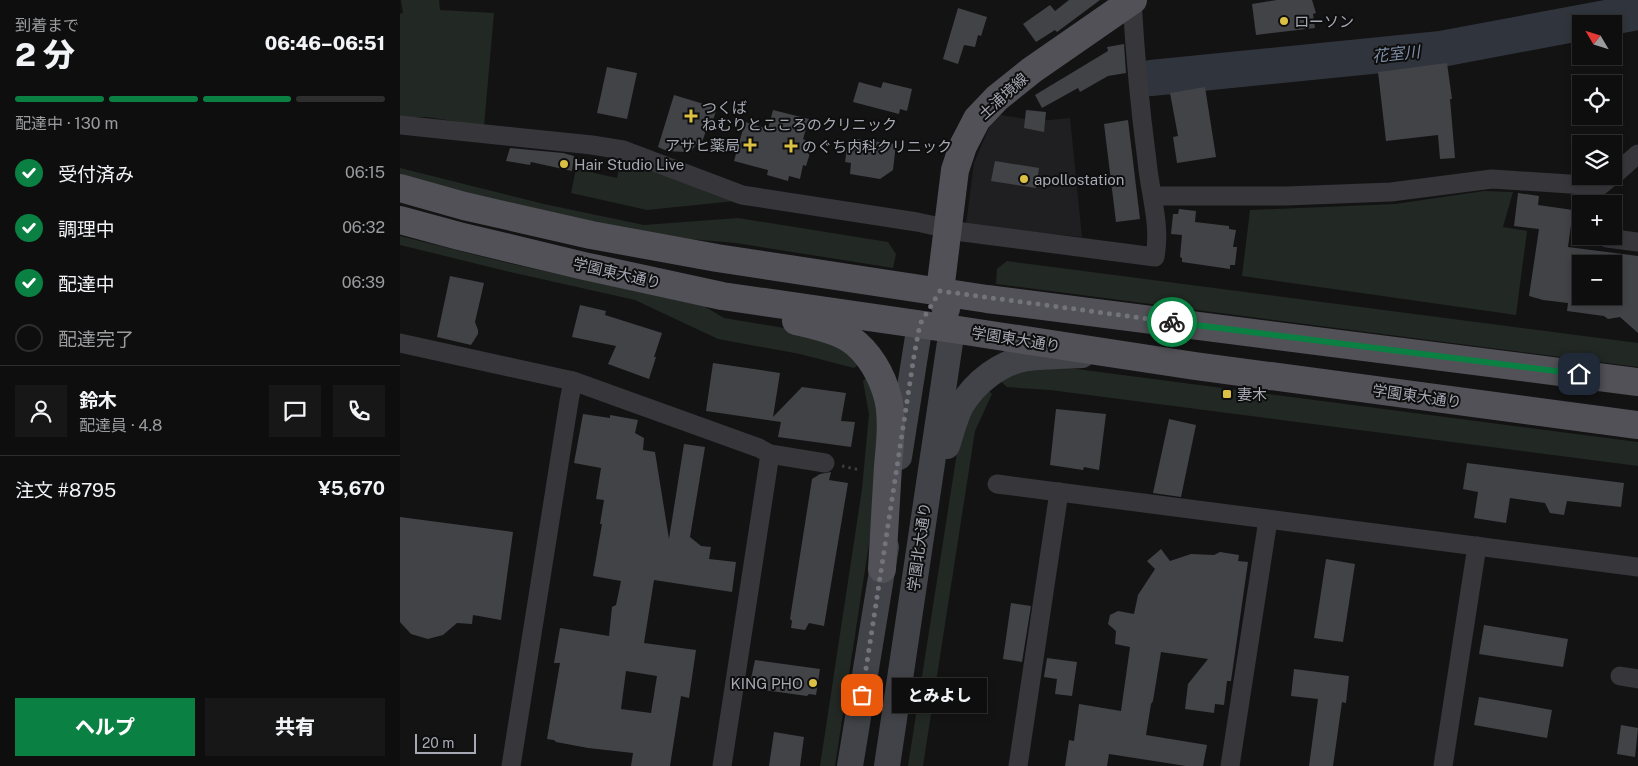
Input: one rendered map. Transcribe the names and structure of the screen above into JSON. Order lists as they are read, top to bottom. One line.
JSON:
{"streets":{"main road":["土浦境線","学園東大通り","学園北大通り"]},"crossings":[["土浦境線","学園東大通り"],["土浦境線","学園北大通り"],["学園東大通り","学園北大通り"]],"water":["花室川"],"places":{"other":["ローソン","Hair Studio Live","apollostation","KING PHO","とみよし"],"health":["つくば ねむりとこころのクリニック","アサヒ薬局","のぐち内科クリニック"],"transit":["妻木"]},"scale_bar":"20 m","north":"top left","page":{"heading":["2 分","到着まで","06:46–06:51"],"panel":["鈴木","配達員 · 4.8","注文 #8795","¥5,670"],"map_buttons":["+","−"],"bar":"配達中 · 130 m","list":[["受付済み","06:15"],["調理中","06:32"],["配達中","06:39"],"配達完了"],"bubble":"とみよし","buttons":["ヘルプ","共有"],"scale":"20 m"}}
